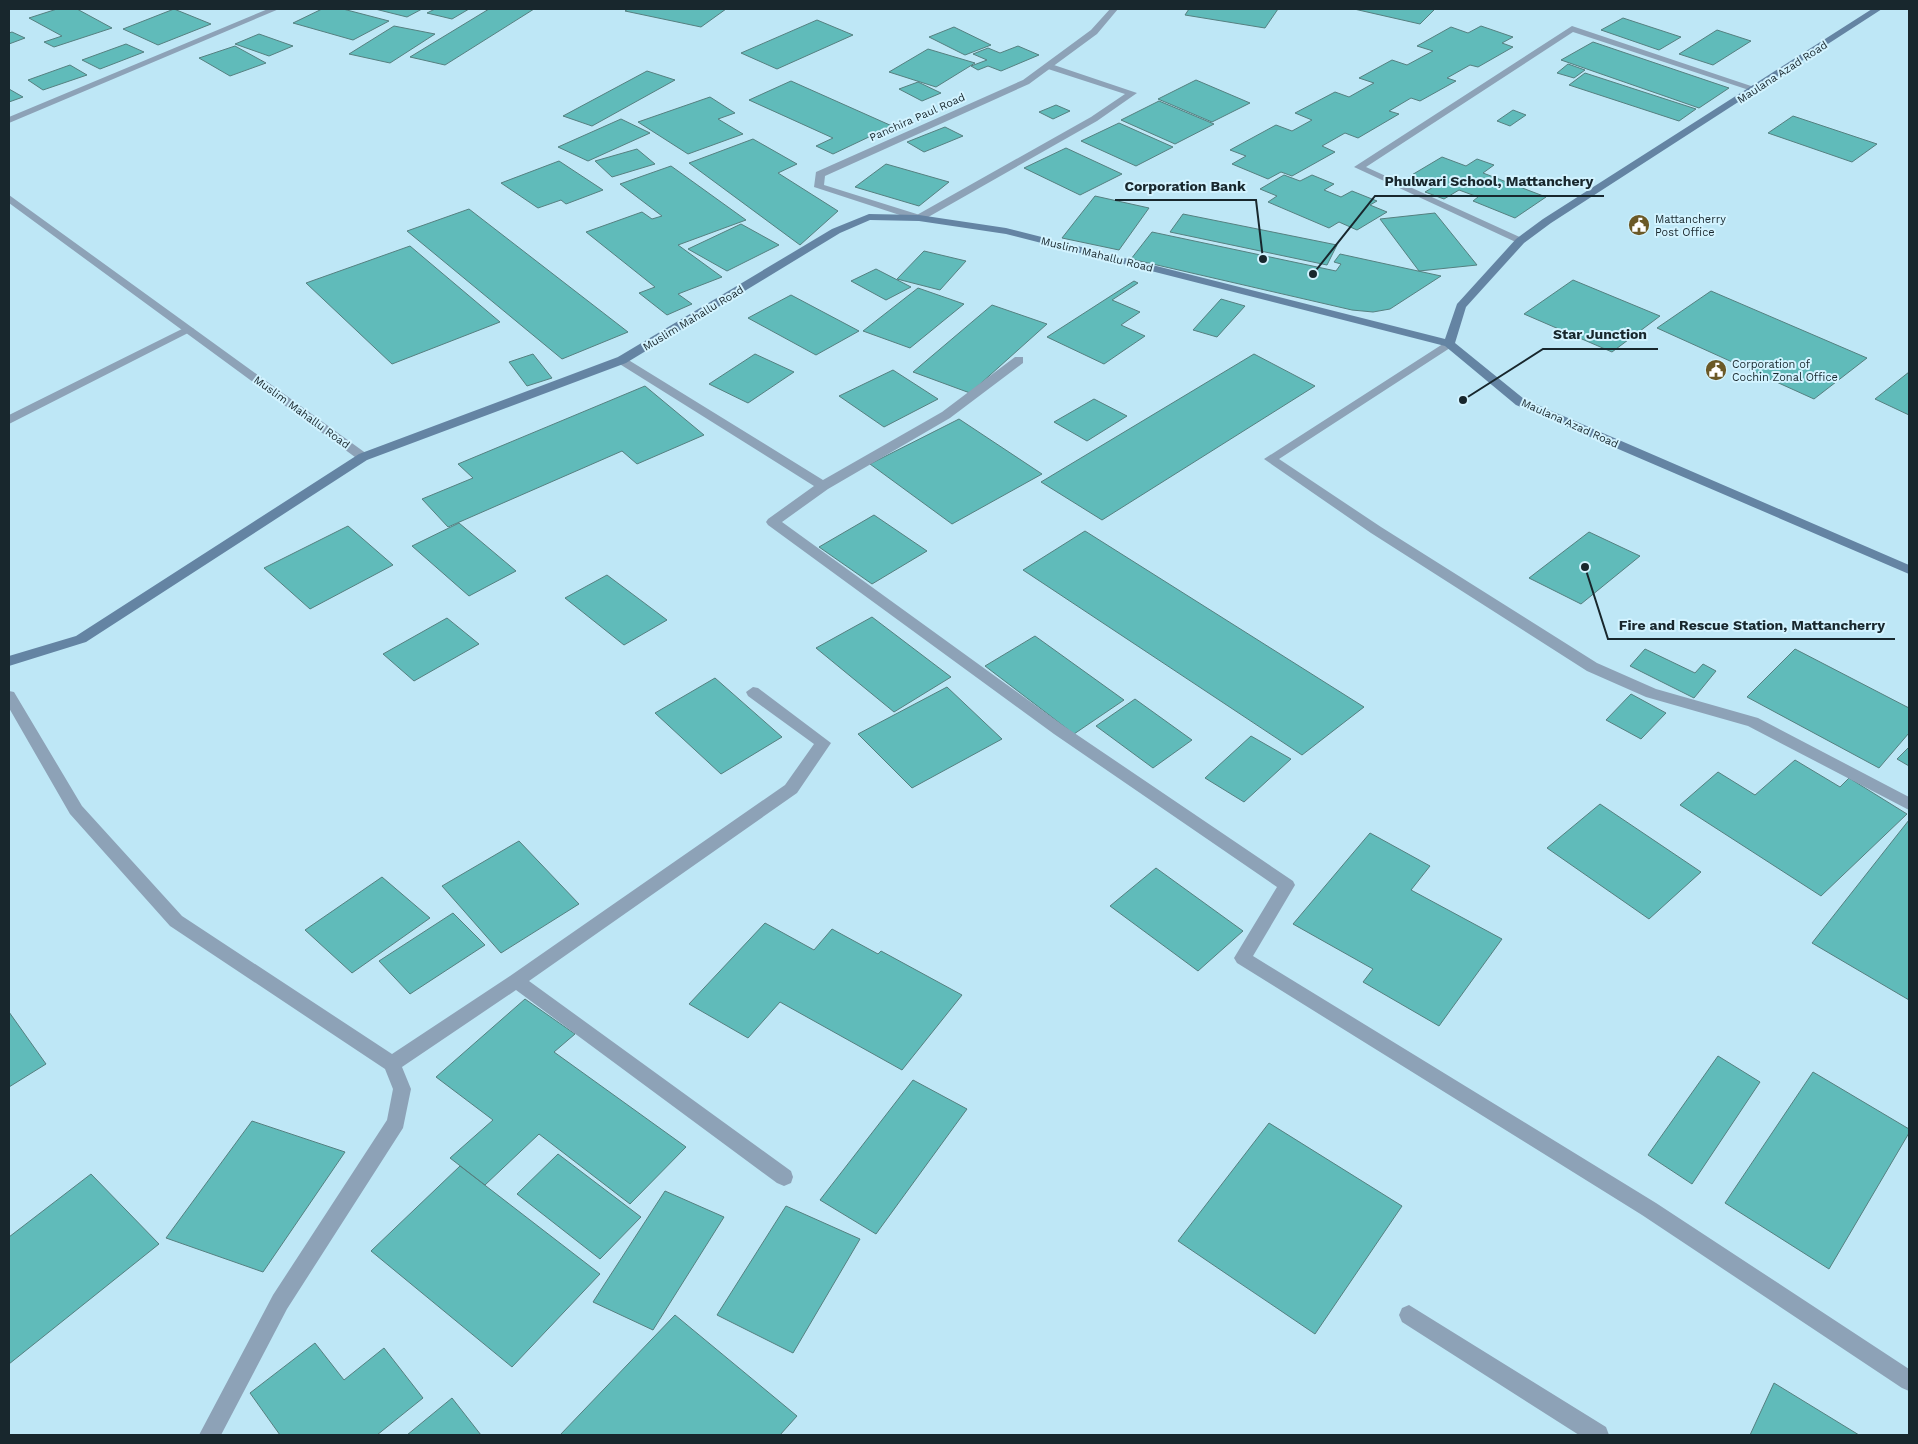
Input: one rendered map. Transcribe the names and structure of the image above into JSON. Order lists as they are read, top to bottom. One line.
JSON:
{"streets":{"street":["Maulana Azad Road","Panchira Paul Road","Muslim Mahallu Road"]},"crossings":[["Maulana Azad Road","Muslim Mahallu Road"],["Panchira Paul Road","Muslim Mahallu Road"]],"places":{"public building":["Mattancherry Post Office","Corporation of Cochin Zonal Office"],"other":["Corporation Bank","Phulwari School, Mattanchery","Star Junction","Fire and Rescue Station, Mattancherry"]}}
